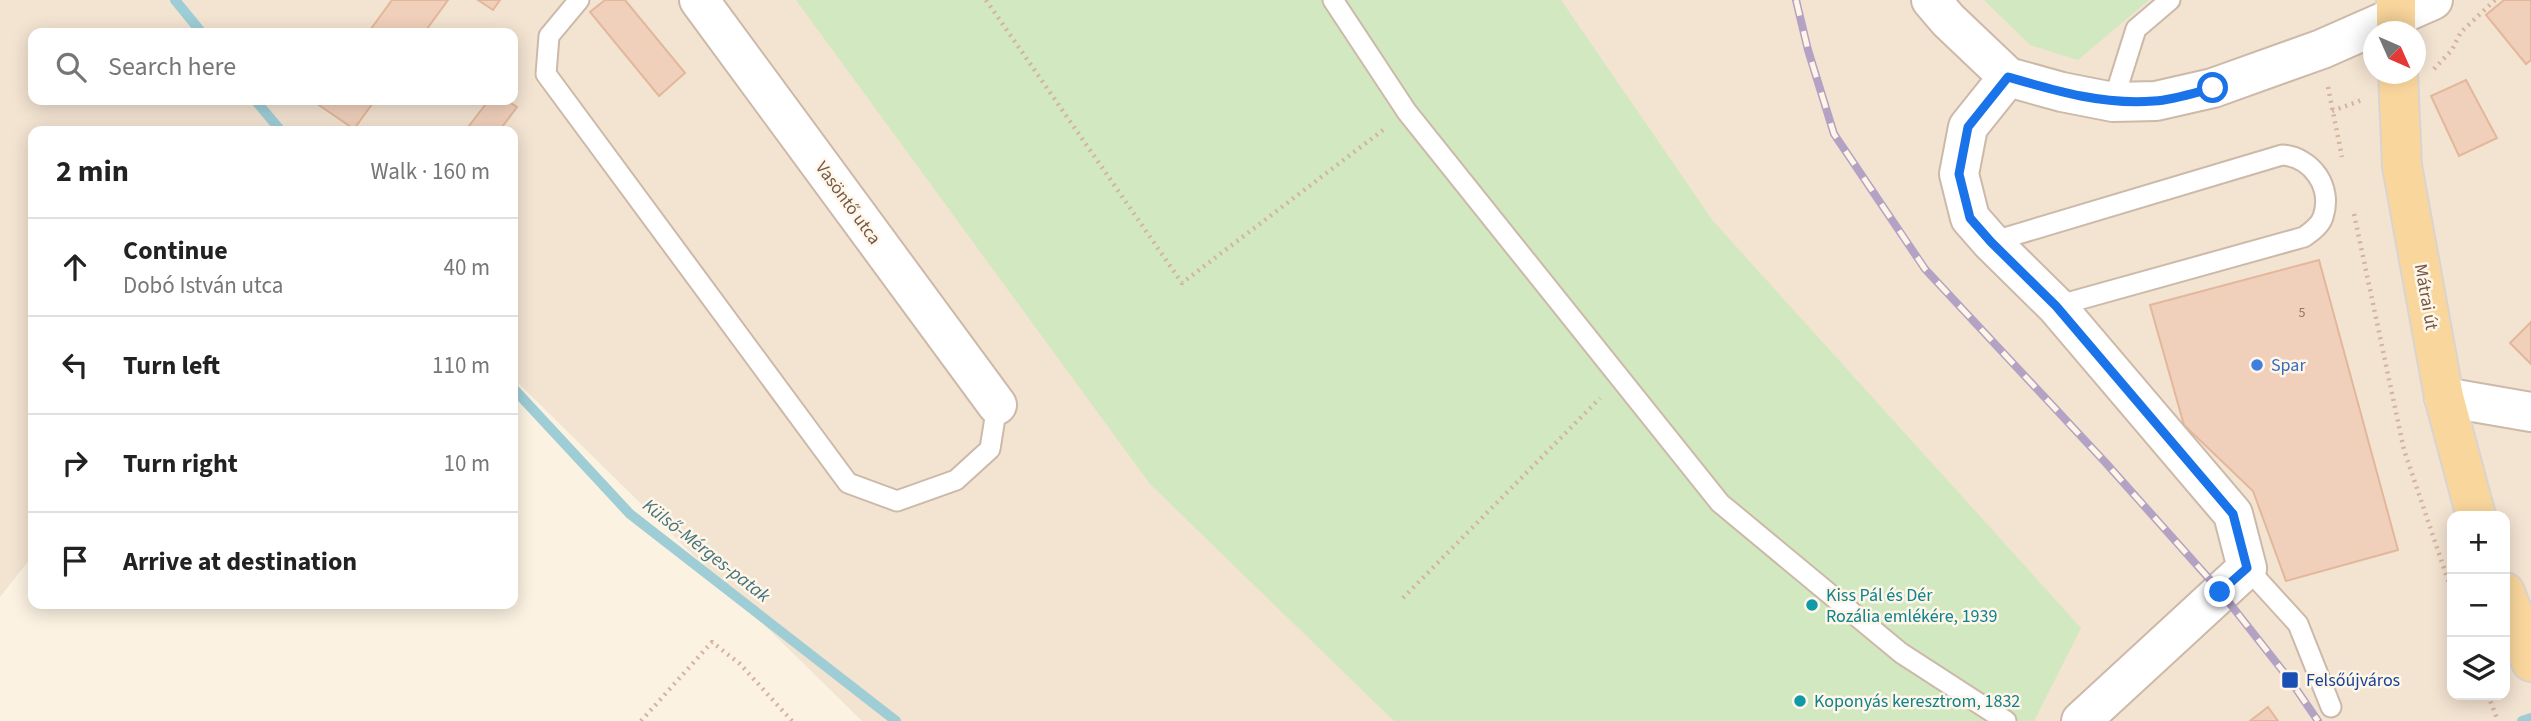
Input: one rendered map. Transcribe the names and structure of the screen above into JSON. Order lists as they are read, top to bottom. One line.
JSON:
{"streets":{"main road":["Mátrai út"],"street":["Vasöntő utca"]},"water":["Külső-Mérges-patak"],"places":{"other":["Spar","Kiss Pál és Dér Rozália emlékére, 1939","Koponyás keresztrom, 1832"],"transit":["Felsőújváros"]},"house_numbers":["5"],"north":"bottom right","page":{"search":"Search here","heading":["2 min","Walk · 160 m"],"list":[["Continue","Dobó István utca","40 m"],["Turn left","110 m"],["Turn right","10 m"],"Arrive at destination"],"map_buttons":["+","−"]}}
